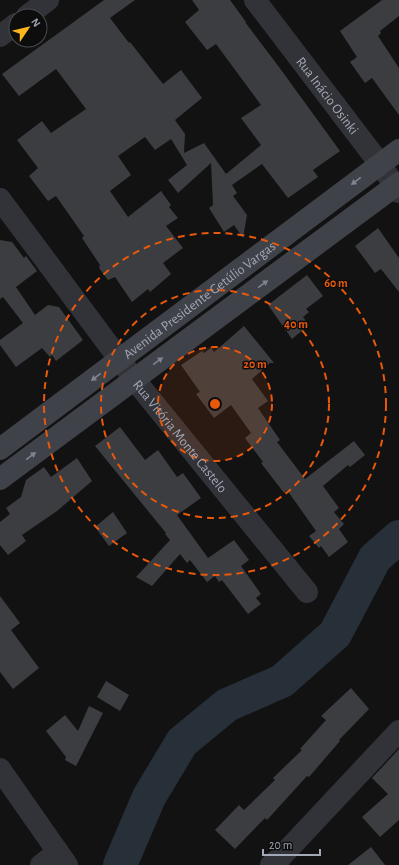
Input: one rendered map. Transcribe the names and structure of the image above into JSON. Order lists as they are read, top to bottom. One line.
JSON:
{"streets":{"main road":["Avenida Presidente Getúlio Vargas"],"street":["Rua Inácio Osinki","Rua Vitória Monte Castelo"]},"crossings":[["Rua Inácio Osinki","Avenida Presidente Getúlio Vargas"],["Avenida Presidente Getúlio Vargas","Rua Vitória Monte Castelo"]],"scale_bar":"20 m","north":"top right","rings":["60 m","40 m","20 m"]}
